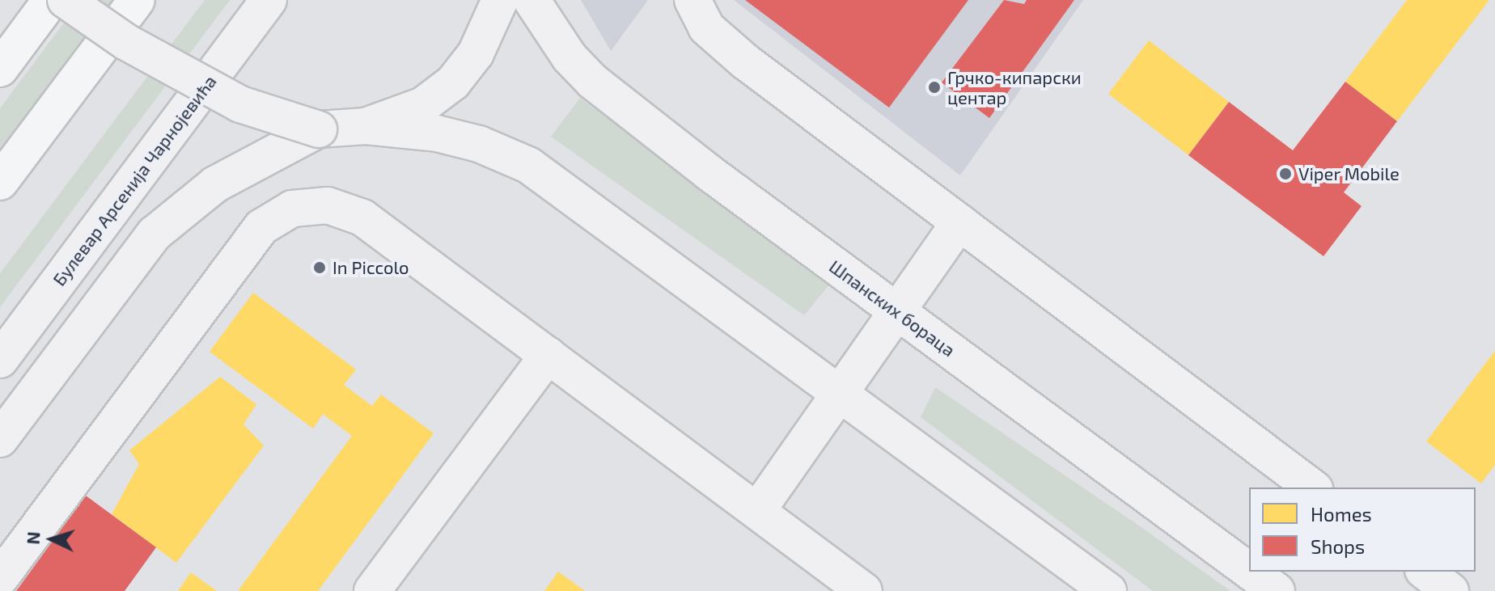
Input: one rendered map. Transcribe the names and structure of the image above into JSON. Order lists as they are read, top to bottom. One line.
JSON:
{"streets":{"street":["Булевар Арсенија Чарнојевића","Шпанских бораца"]},"places":["Грчко-кипарски центар","Viper Mobile","In Piccolo"],"legend":["Homes","Shops"],"north":"left"}
